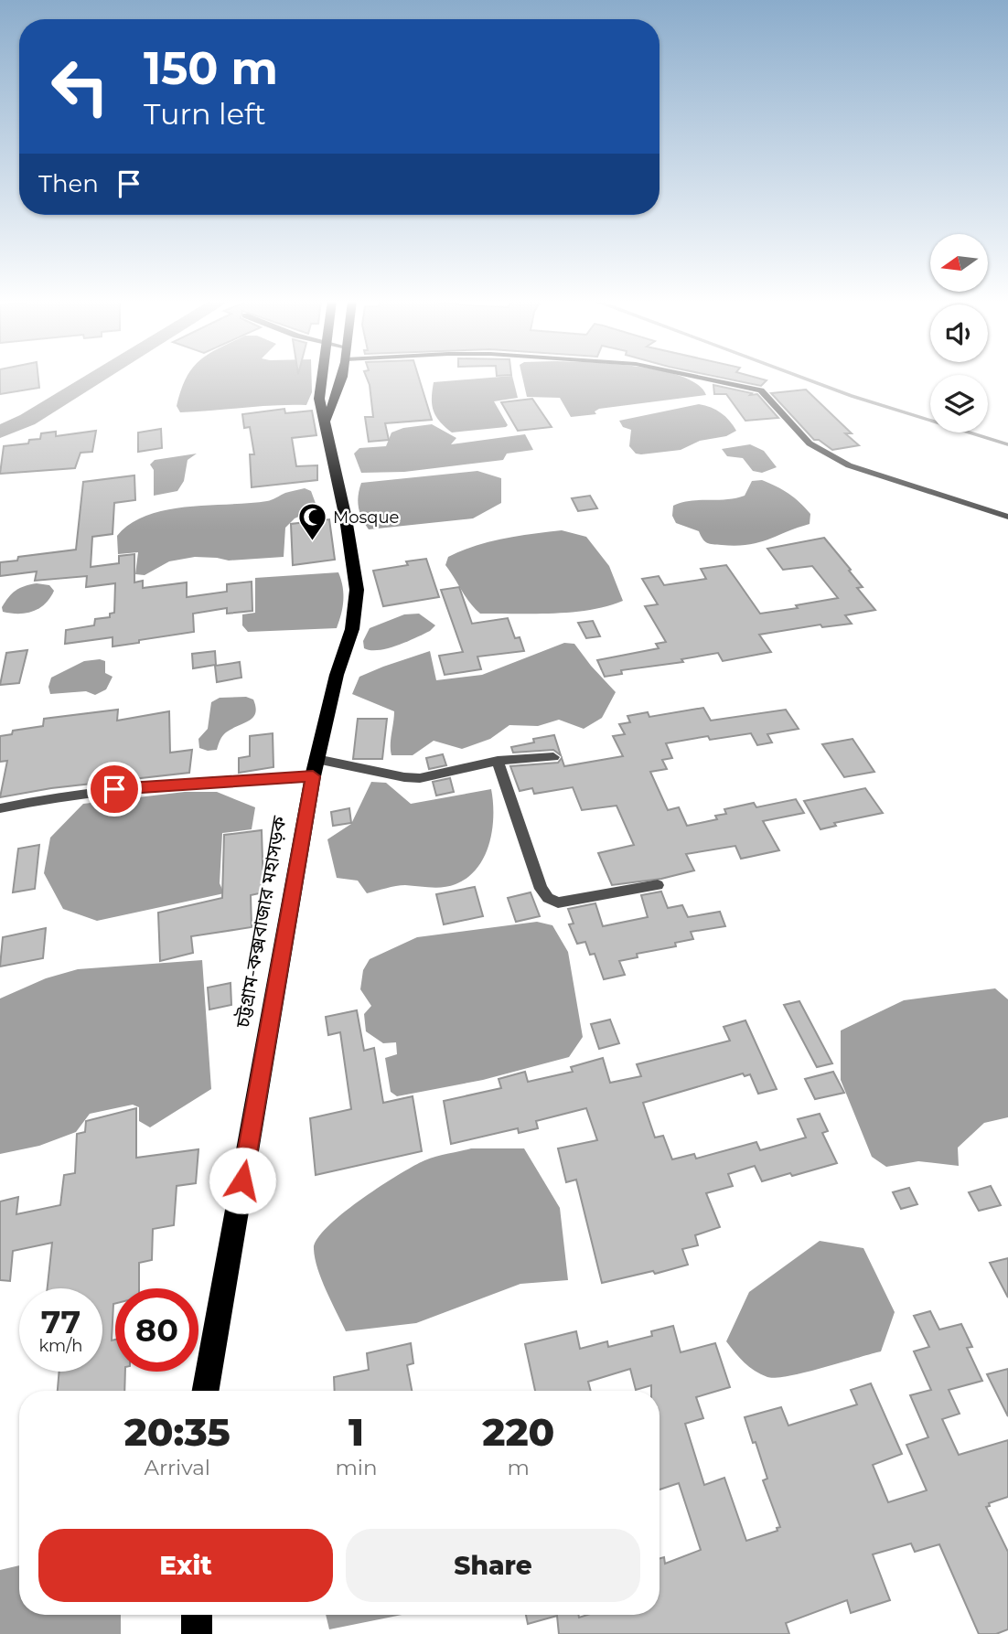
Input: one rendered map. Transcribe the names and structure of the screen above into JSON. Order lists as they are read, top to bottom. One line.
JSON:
{"streets":{"highway":["চট্টগ্রাম-কক্সবাজার মহাসড়ক"]},"places":{"mosque":["Mosque"]},"north":"left","page":{"turn":["150 m","Turn left"],"then":"Then","speed":"77 km/h","limit":"80","eta":["20:35","Arrival","1","min","220","m"],"buttons":["Exit","Share"]}}
